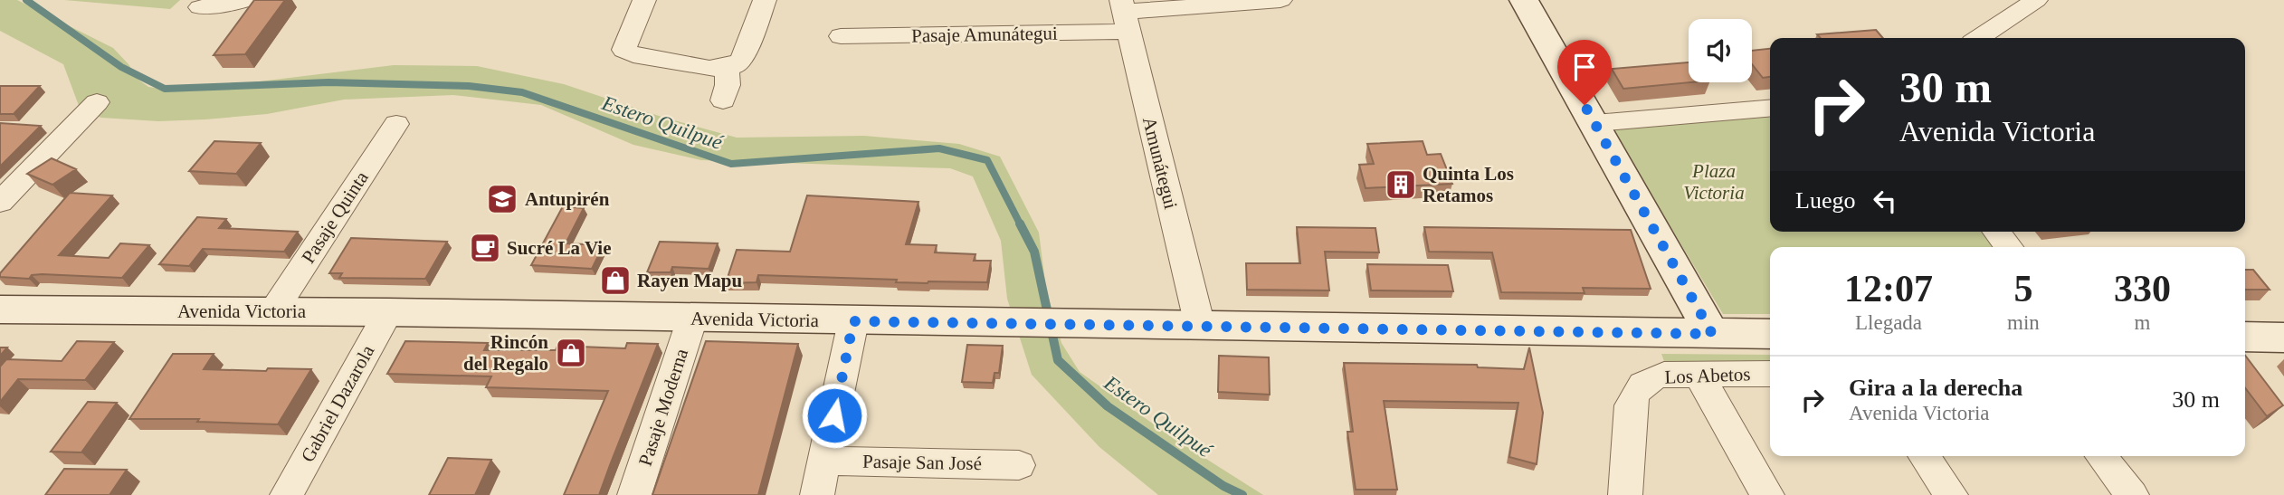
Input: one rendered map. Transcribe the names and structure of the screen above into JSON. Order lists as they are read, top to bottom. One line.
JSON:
{"streets":{"street":["Pasaje Amunátegui","Amunátegui","Pasaje Quinta","Avenida Victoria","Los Abetos","Gabriel Dazarola","Pasaje Moderna","Pasaje San José"]},"crossings":[["Pasaje Amunátegui","Amunátegui"],["Amunátegui","Avenida Victoria"],["Pasaje Quinta","Avenida Victoria"],["Avenida Victoria","Gabriel Dazarola"],["Avenida Victoria","Pasaje Moderna"]],"water":["Estero Quilpué"],"parks":["Plaza Victoria"],"places":{"building":["Quinta Los Retamos"],"school or university":["Antupirén"],"cafe":["Sucré La Vie"],"shop":["Rayen Mapu","Rincón del Regalo"]},"page":{"turn":["30 m","Avenida Victoria"],"then":"Luego","eta":["12:07","Llegada","5","min","330","m"],"list":[{"name":"Gira a la derecha","note":"Avenida Victoria","value":"30 m"}]}}
